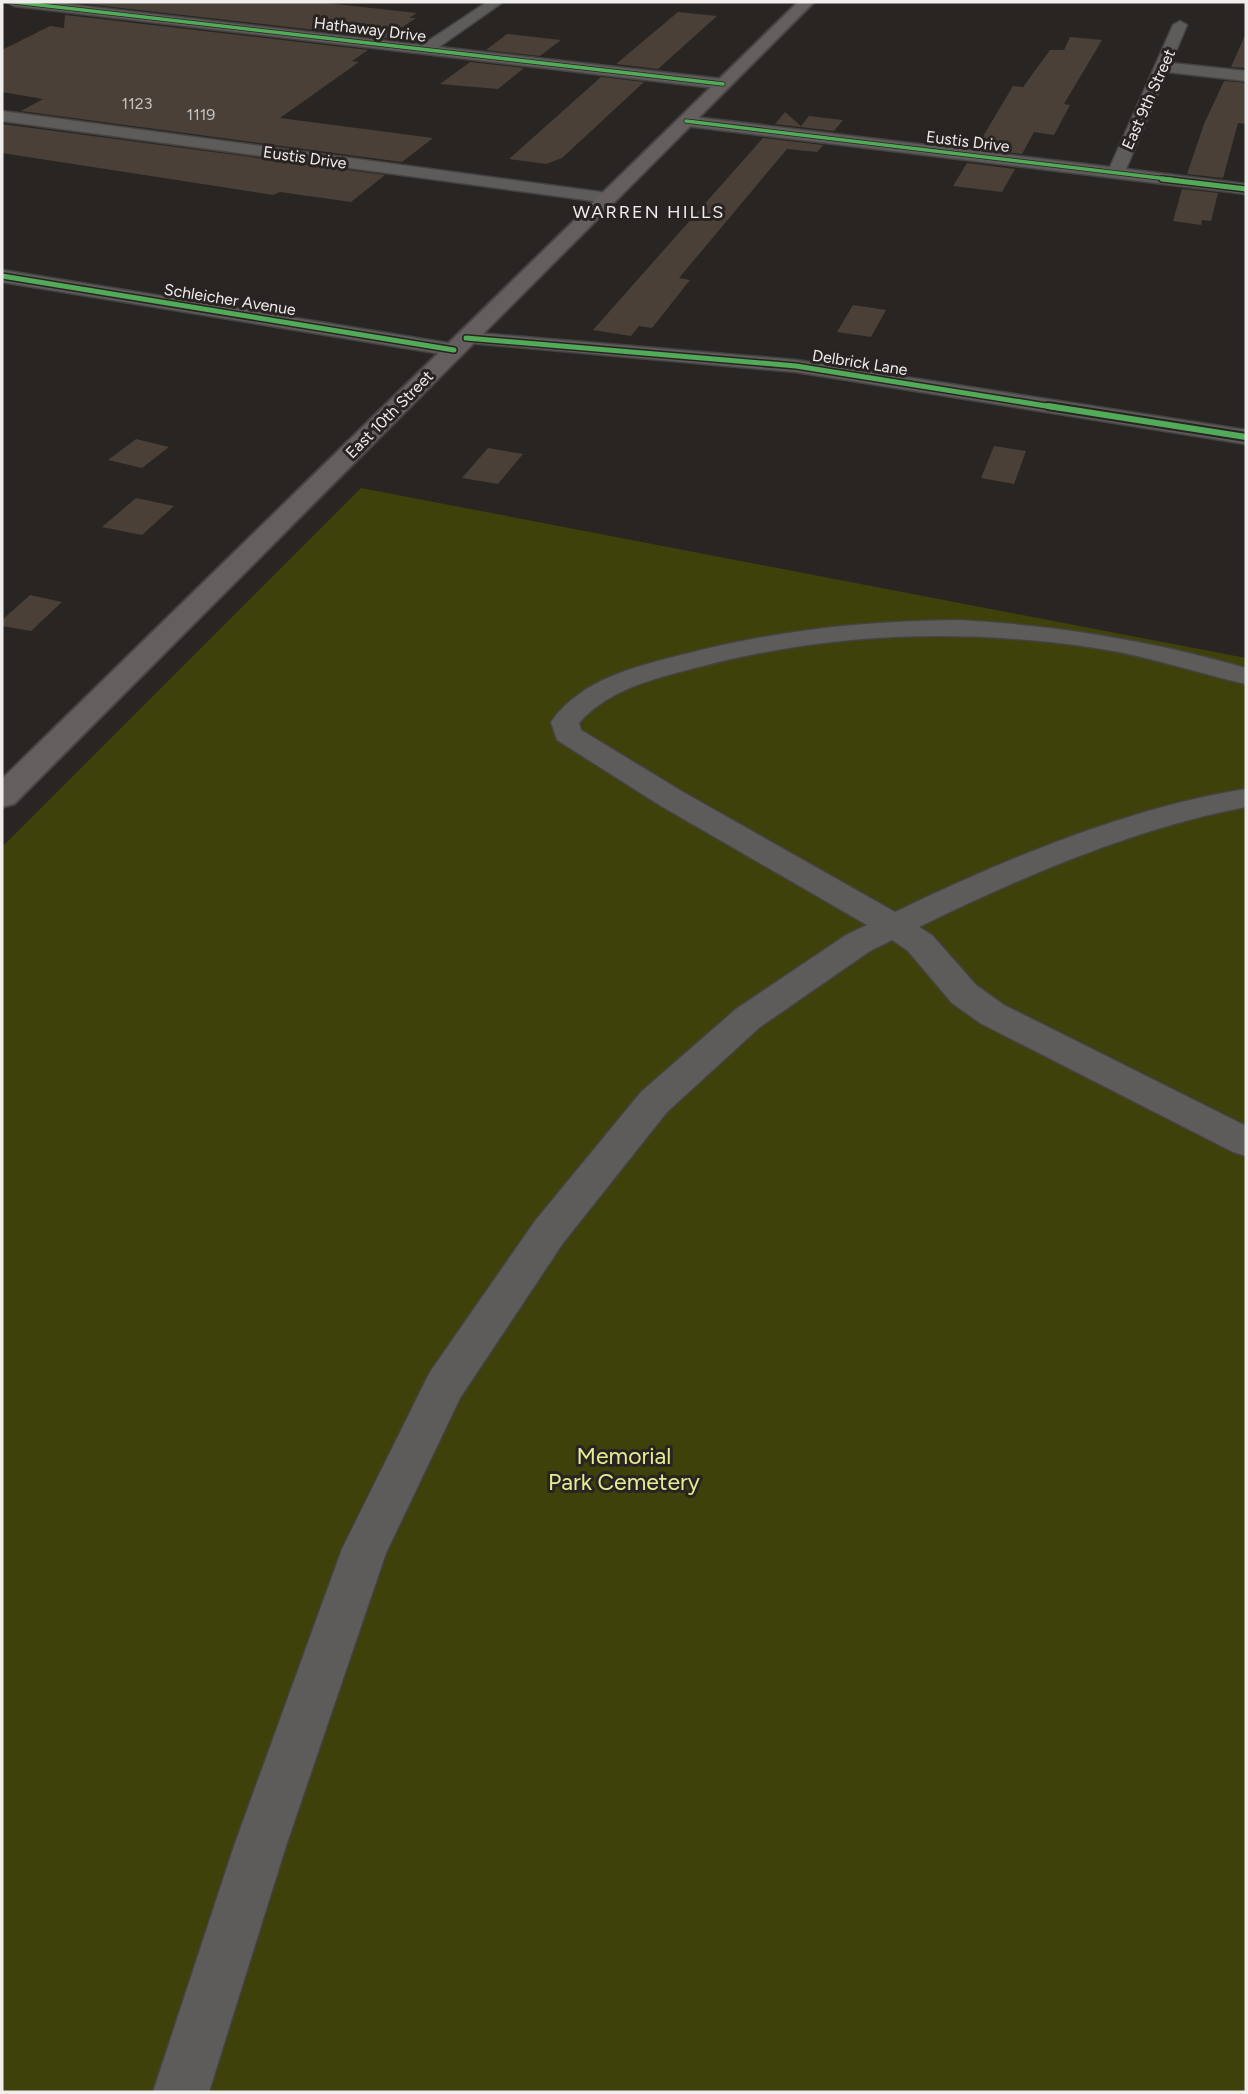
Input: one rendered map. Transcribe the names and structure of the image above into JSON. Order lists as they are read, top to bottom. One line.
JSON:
{"streets":{"main road":["East 10th Street"],"street":["Hathaway Drive","East 9th Street","Eustis Drive","Schleicher Avenue","Delbrick Lane"]},"crossings":[["Hathaway Drive","East 10th Street"],["East 9th Street","Eustis Drive"],["Eustis Drive","East 10th Street"],["Schleicher Avenue","Delbrick Lane"],["Schleicher Avenue","East 10th Street"],["Delbrick Lane","East 10th Street"]],"districts":["WARREN HILLS"],"parks":["Memorial Park Cemetery"],"house_numbers":["1123","1119"]}
